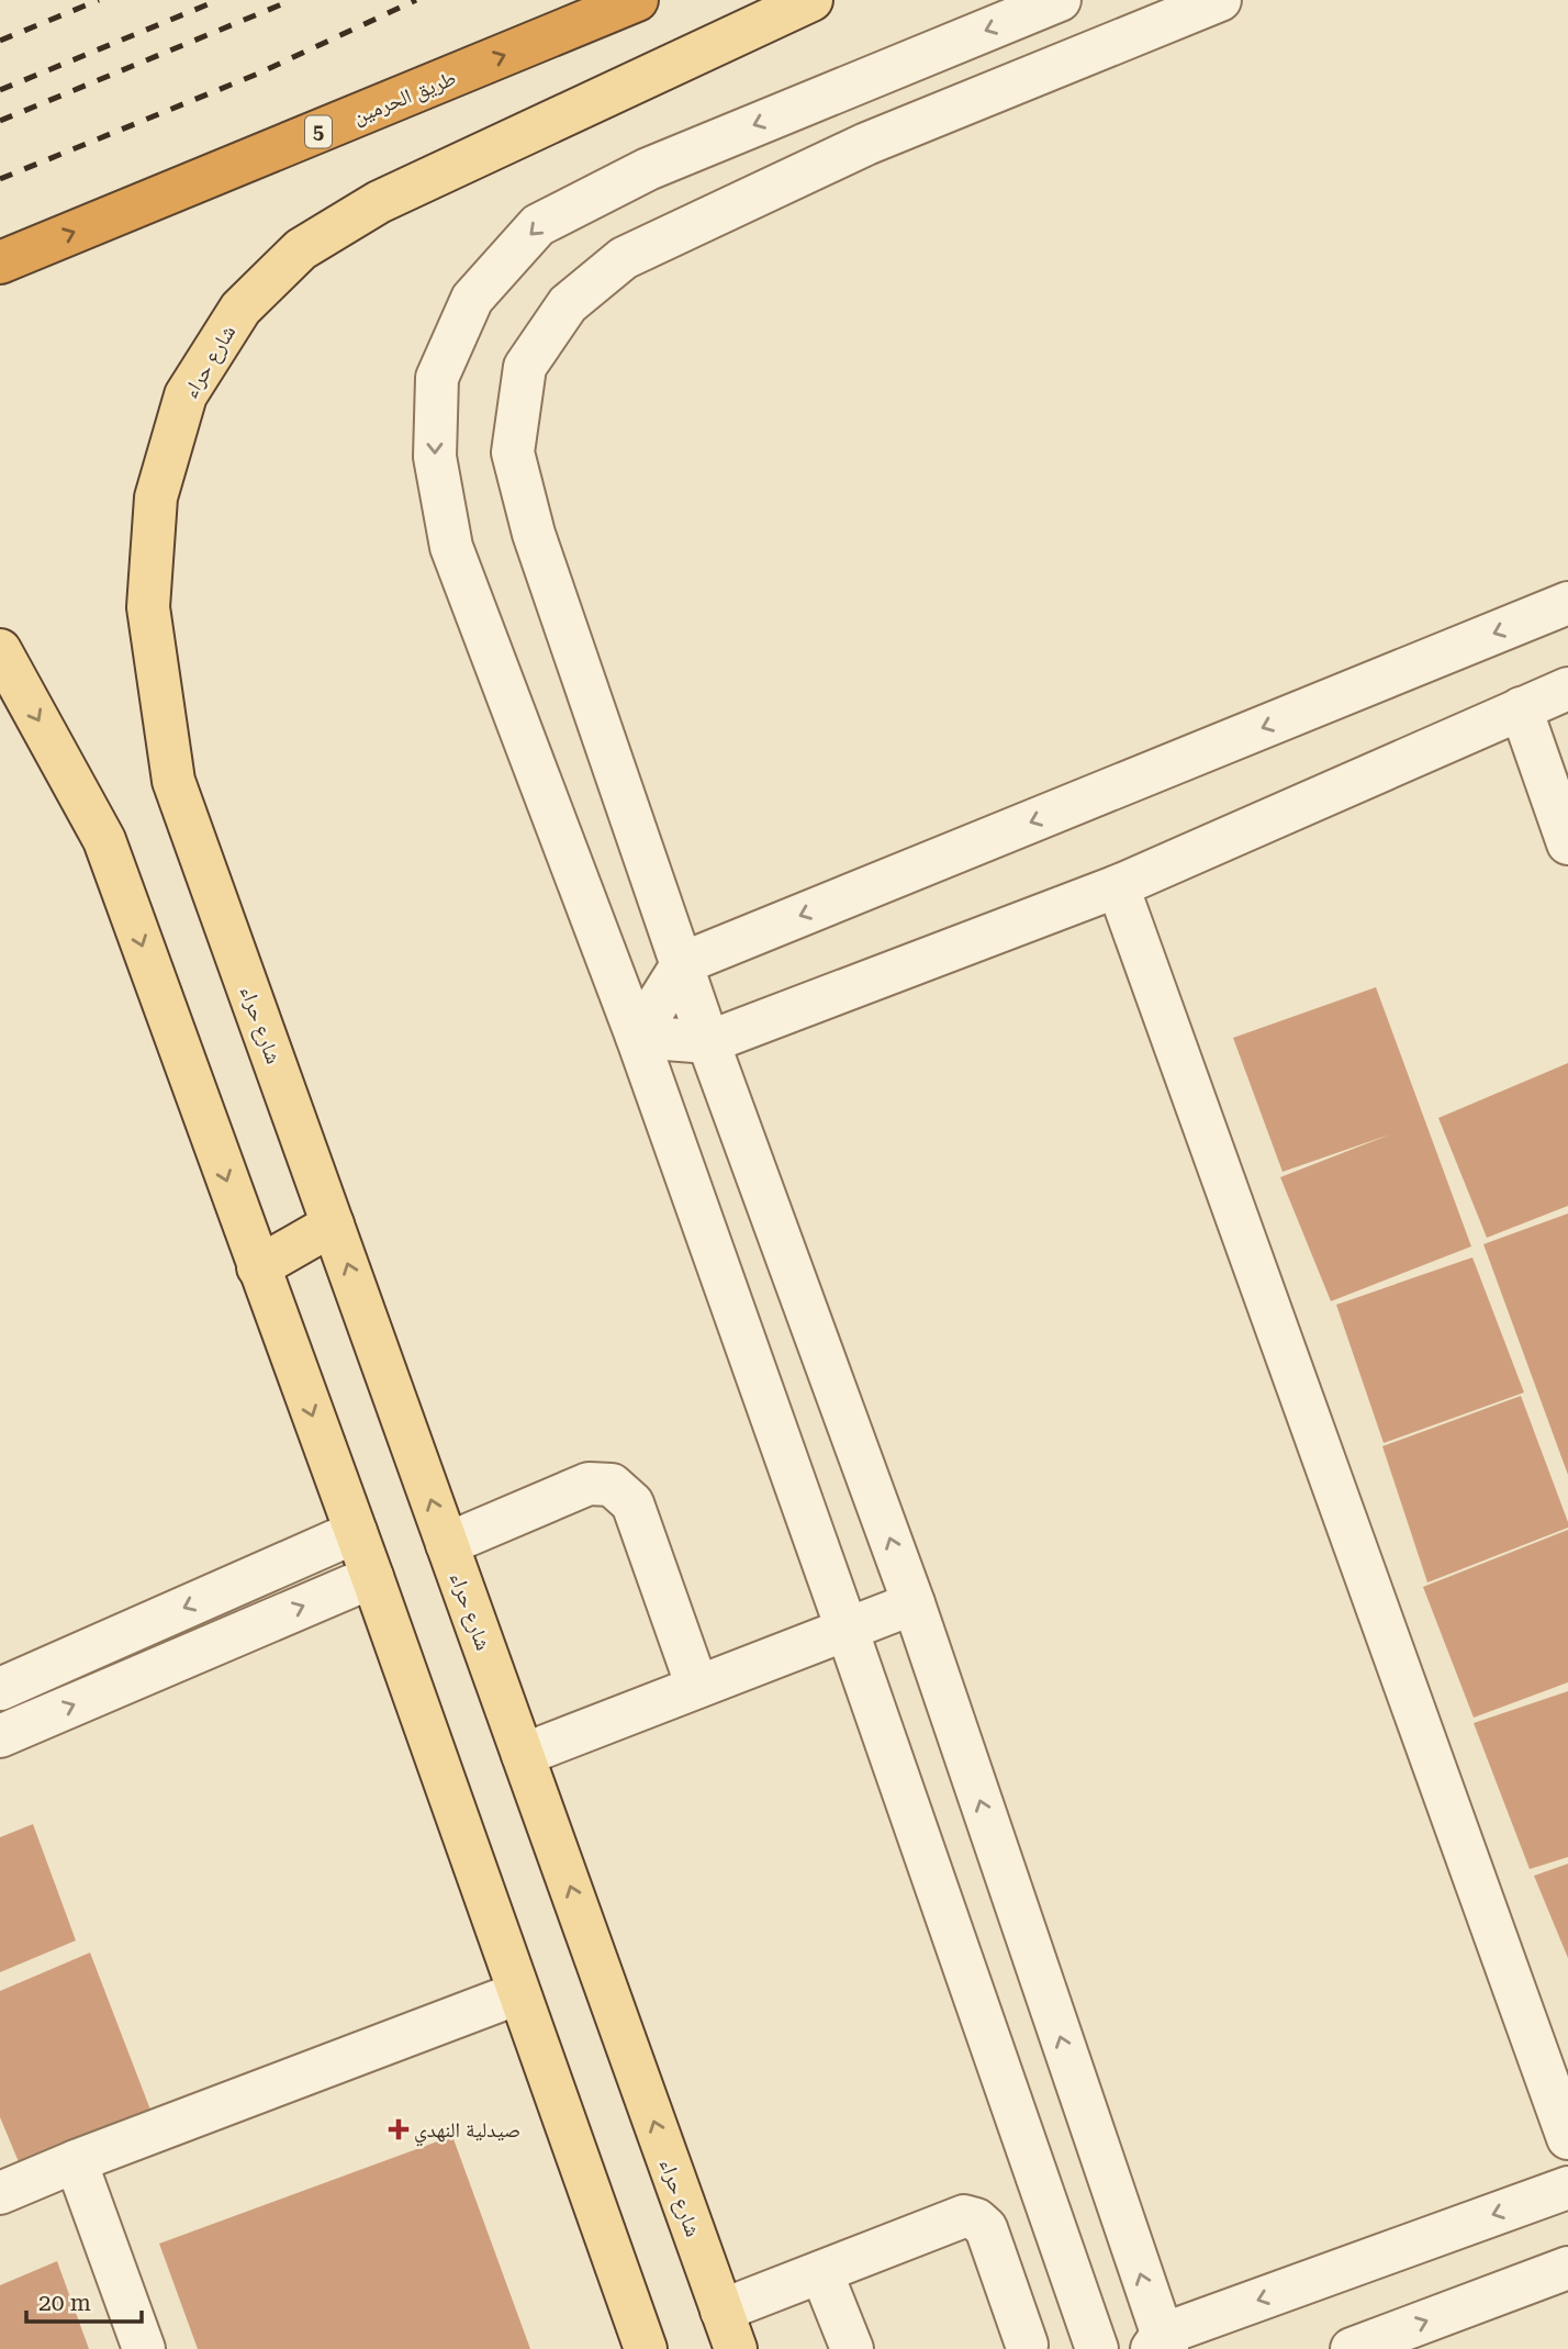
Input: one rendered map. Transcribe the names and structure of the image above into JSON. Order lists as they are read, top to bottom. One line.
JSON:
{"streets":{"highway":["طريق الحرمين","5"],"main road":["شارع حراء"]},"one_way":["طريق الحرمين"],"places":{"health":["صيدلية النهدي"]},"scale_bar":"20 m"}
